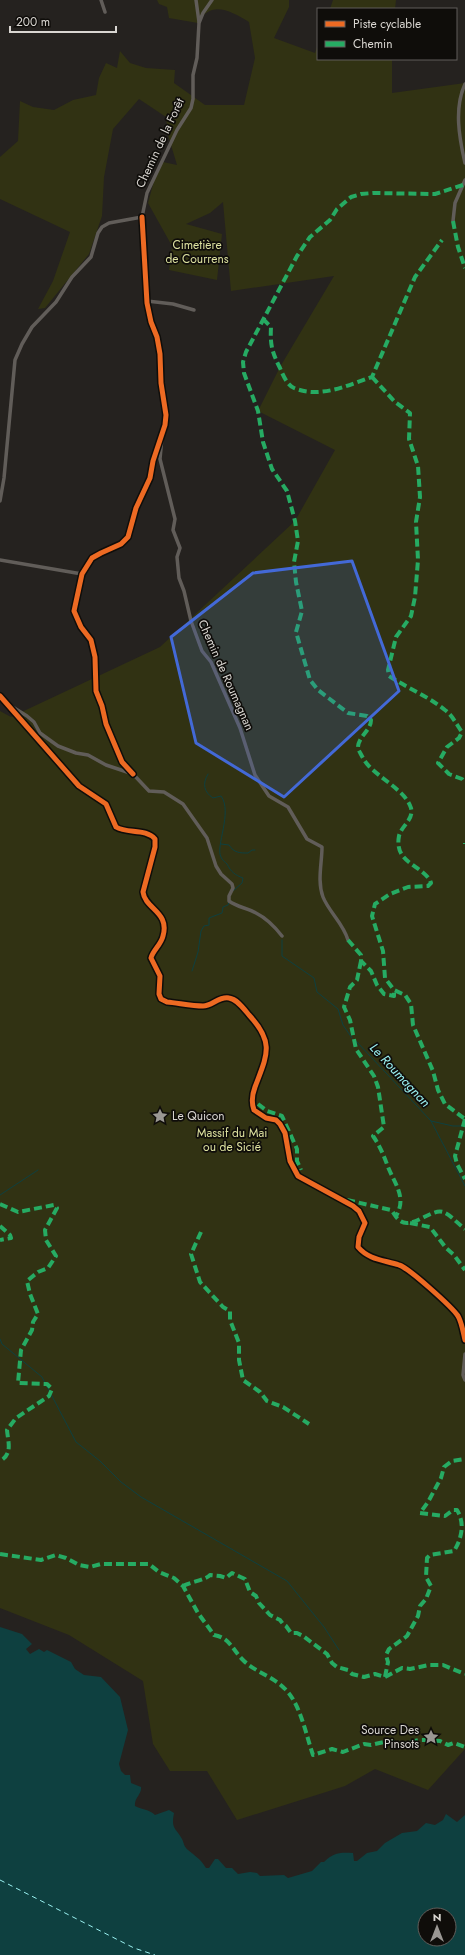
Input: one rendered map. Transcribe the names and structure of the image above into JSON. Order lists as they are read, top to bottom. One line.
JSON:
{"streets":{"street":["Chemin de la Forêt","Chemin de Roumagnan"]},"crossings":[["Chemin de la Forêt","Chemin de Roumagnan"]],"water":["Le Roumagnan"],"parks":["Cimetière de Courrens","Massif du Mai ou de Sicié"],"places":{"place":["Le Quicon","Source Des Pinsots"]},"legend":["Piste cyclable","Chemin"],"scale_bar":"200 m","north":"top"}
